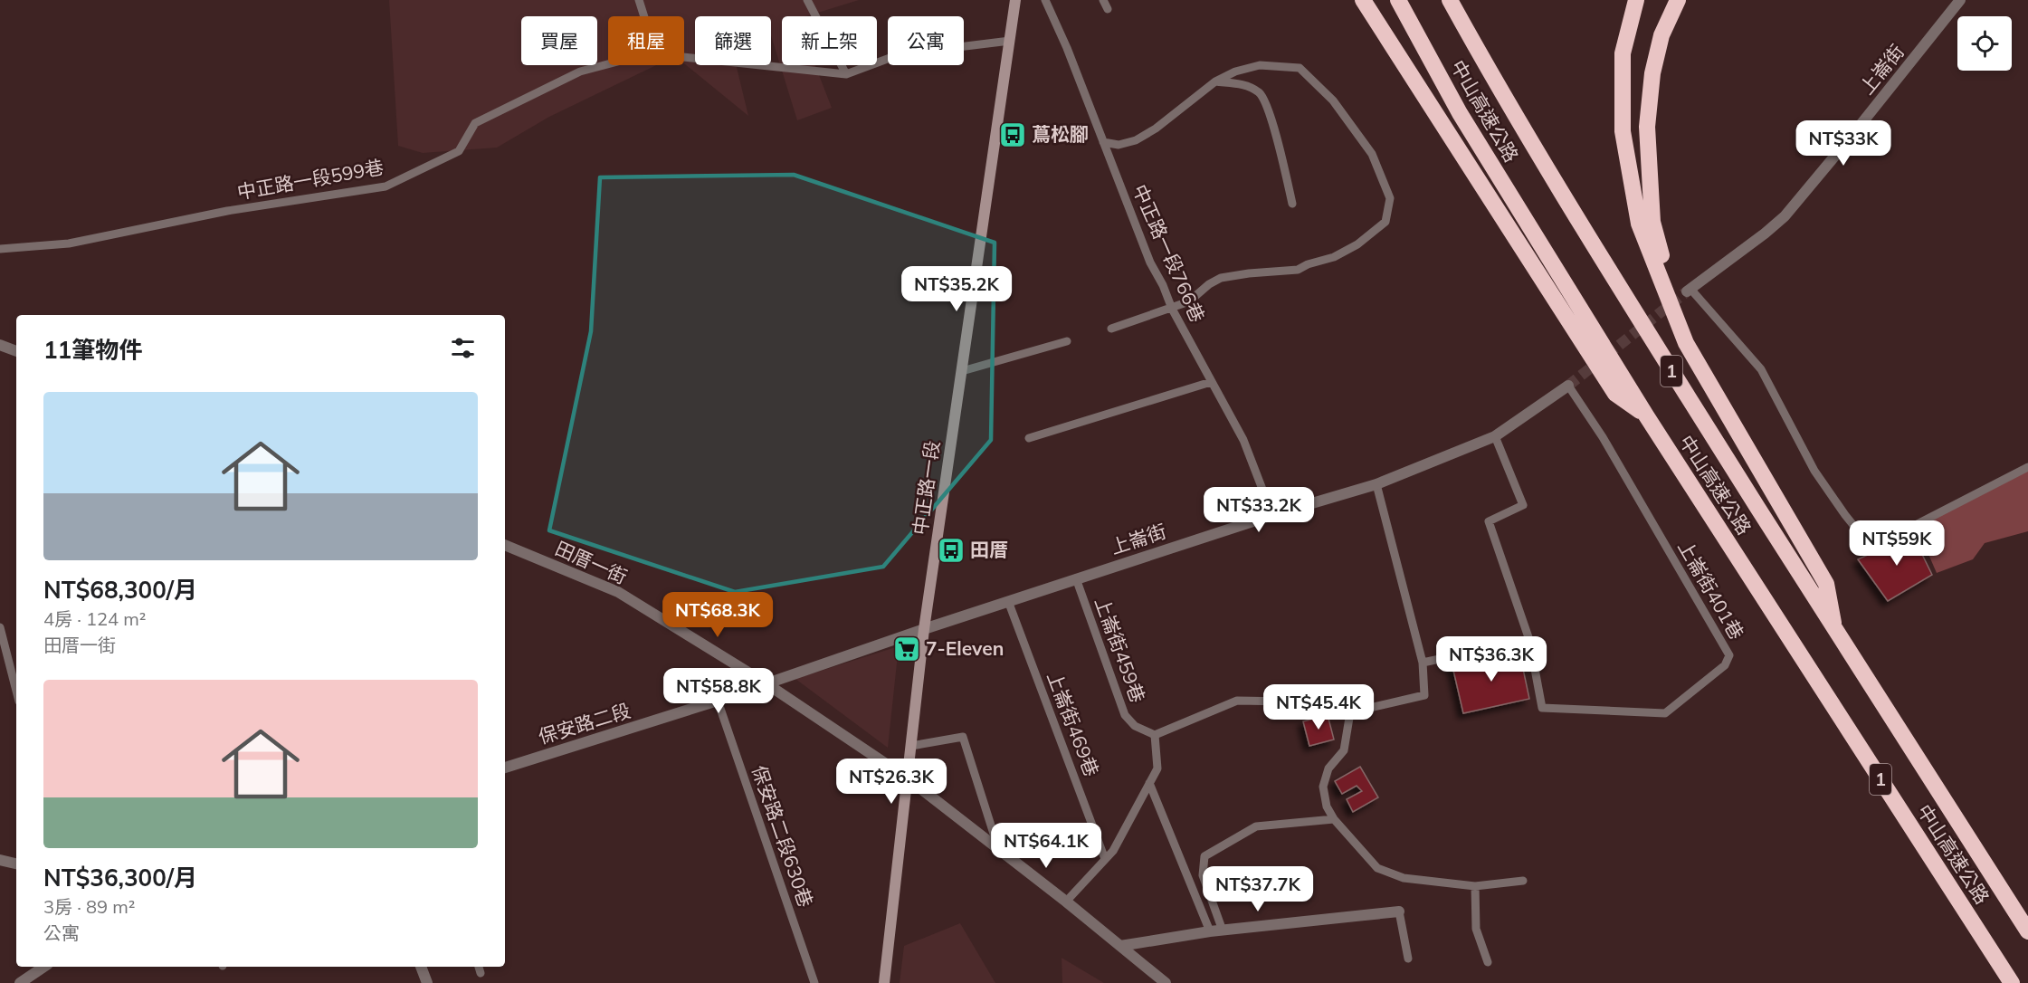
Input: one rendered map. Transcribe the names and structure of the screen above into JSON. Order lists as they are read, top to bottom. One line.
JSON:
{"streets":{"highway":["中山高速公路","1"],"main road":["中正路一段"],"street":["上崙街","田厝一街","保安路二段"],"lane":["中正路一段599巷","中正路一段766巷","上崙街401巷","上崙街459巷","上崙街469巷","保安路二段630巷"]},"crossings":[["上崙街","中正路一段766巷"],["上崙街","中正路一段"],["上崙街","上崙街401巷"],["上崙街","上崙街459巷"],["上崙街","保安路二段"],["上崙街","上崙街469巷"],["中正路一段599巷","中正路一段"],["中正路一段","田厝一街"],["中正路一段","保安路二段"],["田厝一街","保安路二段"],["保安路二段","保安路二段630巷"]],"places":{"bus stop":["蔦松腳","田厝"],"supermarket":["7-Eleven"]},"page":{"chip":["買屋","租屋","篩選","新上架","公寓"],"price":["NT$33K","NT$35.2K","NT$33.2K","NT$59K","NT$68.3K","NT$36.3K","NT$58.8K","NT$45.4K","NT$26.3K","NT$64.1K","NT$37.7K"],"heading":"11筆物件","list":[{"name":"NT$68,300/月","note":"4房 · 124 m² · 田厝一街"},{"name":"NT$36,300/月","note":"3房 · 89 m² · 公寓"}]}}
